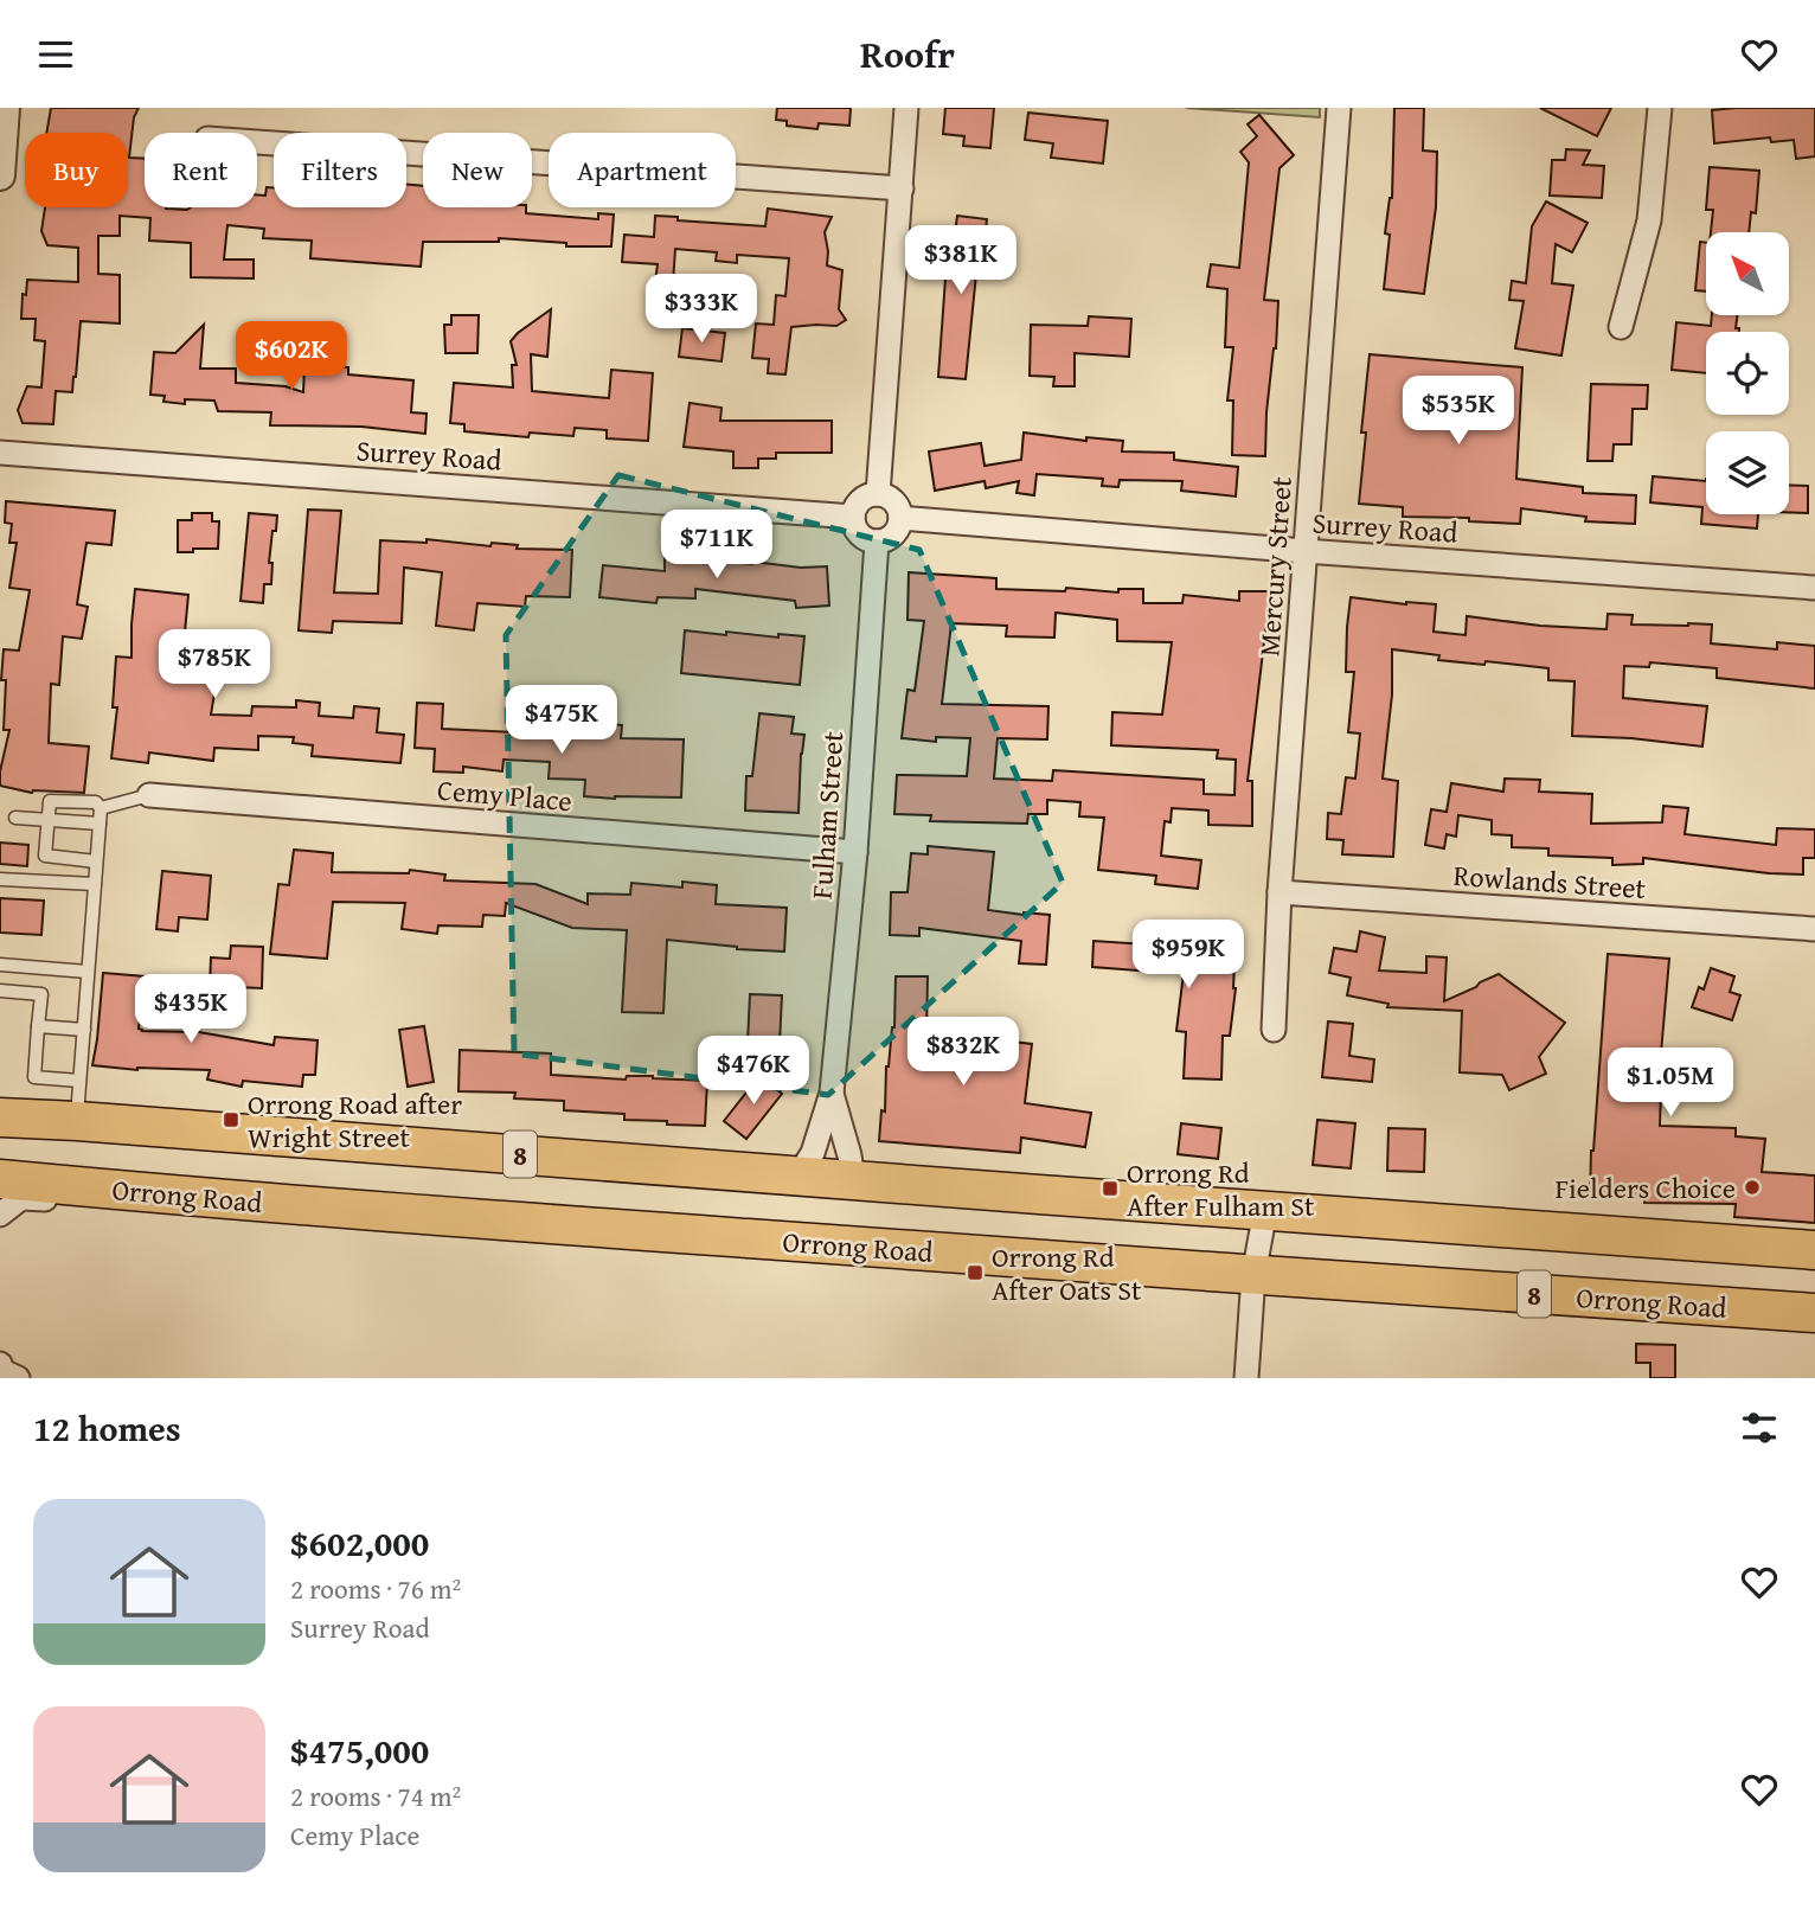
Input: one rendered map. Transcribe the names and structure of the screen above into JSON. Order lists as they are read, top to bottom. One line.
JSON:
{"streets":{"highway":["8","Orrong Road"],"street":["Surrey Road","Mercury Street","Cemy Place","Fulham Street","Rowlands Street"]},"crossings":[["Surrey Road","Mercury Street"],["Surrey Road","Fulham Street"],["Mercury Street","Rowlands Street"],["Cemy Place","Fulham Street"],["Fulham Street","8"]],"places":{"transit":["Orrong Road after Wright Street","Orrong Rd After Fulham St","Orrong Rd After Oats St"],"other":["Fielders Choice"]},"north":"top left","page":{"header":"Roofr","chip":["Buy","Rent","Filters","New","Apartment"],"price":["$381K","$333K","$602K","$535K","$711K","$785K","$475K","$959K","$435K","$832K","$476K","$1.05M"],"heading":"12 homes","list":[{"name":"$602,000","note":"2 rooms · 76 m² · Surrey Road"},{"name":"$475,000","note":"2 rooms · 74 m² · Cemy Place"}]}}
